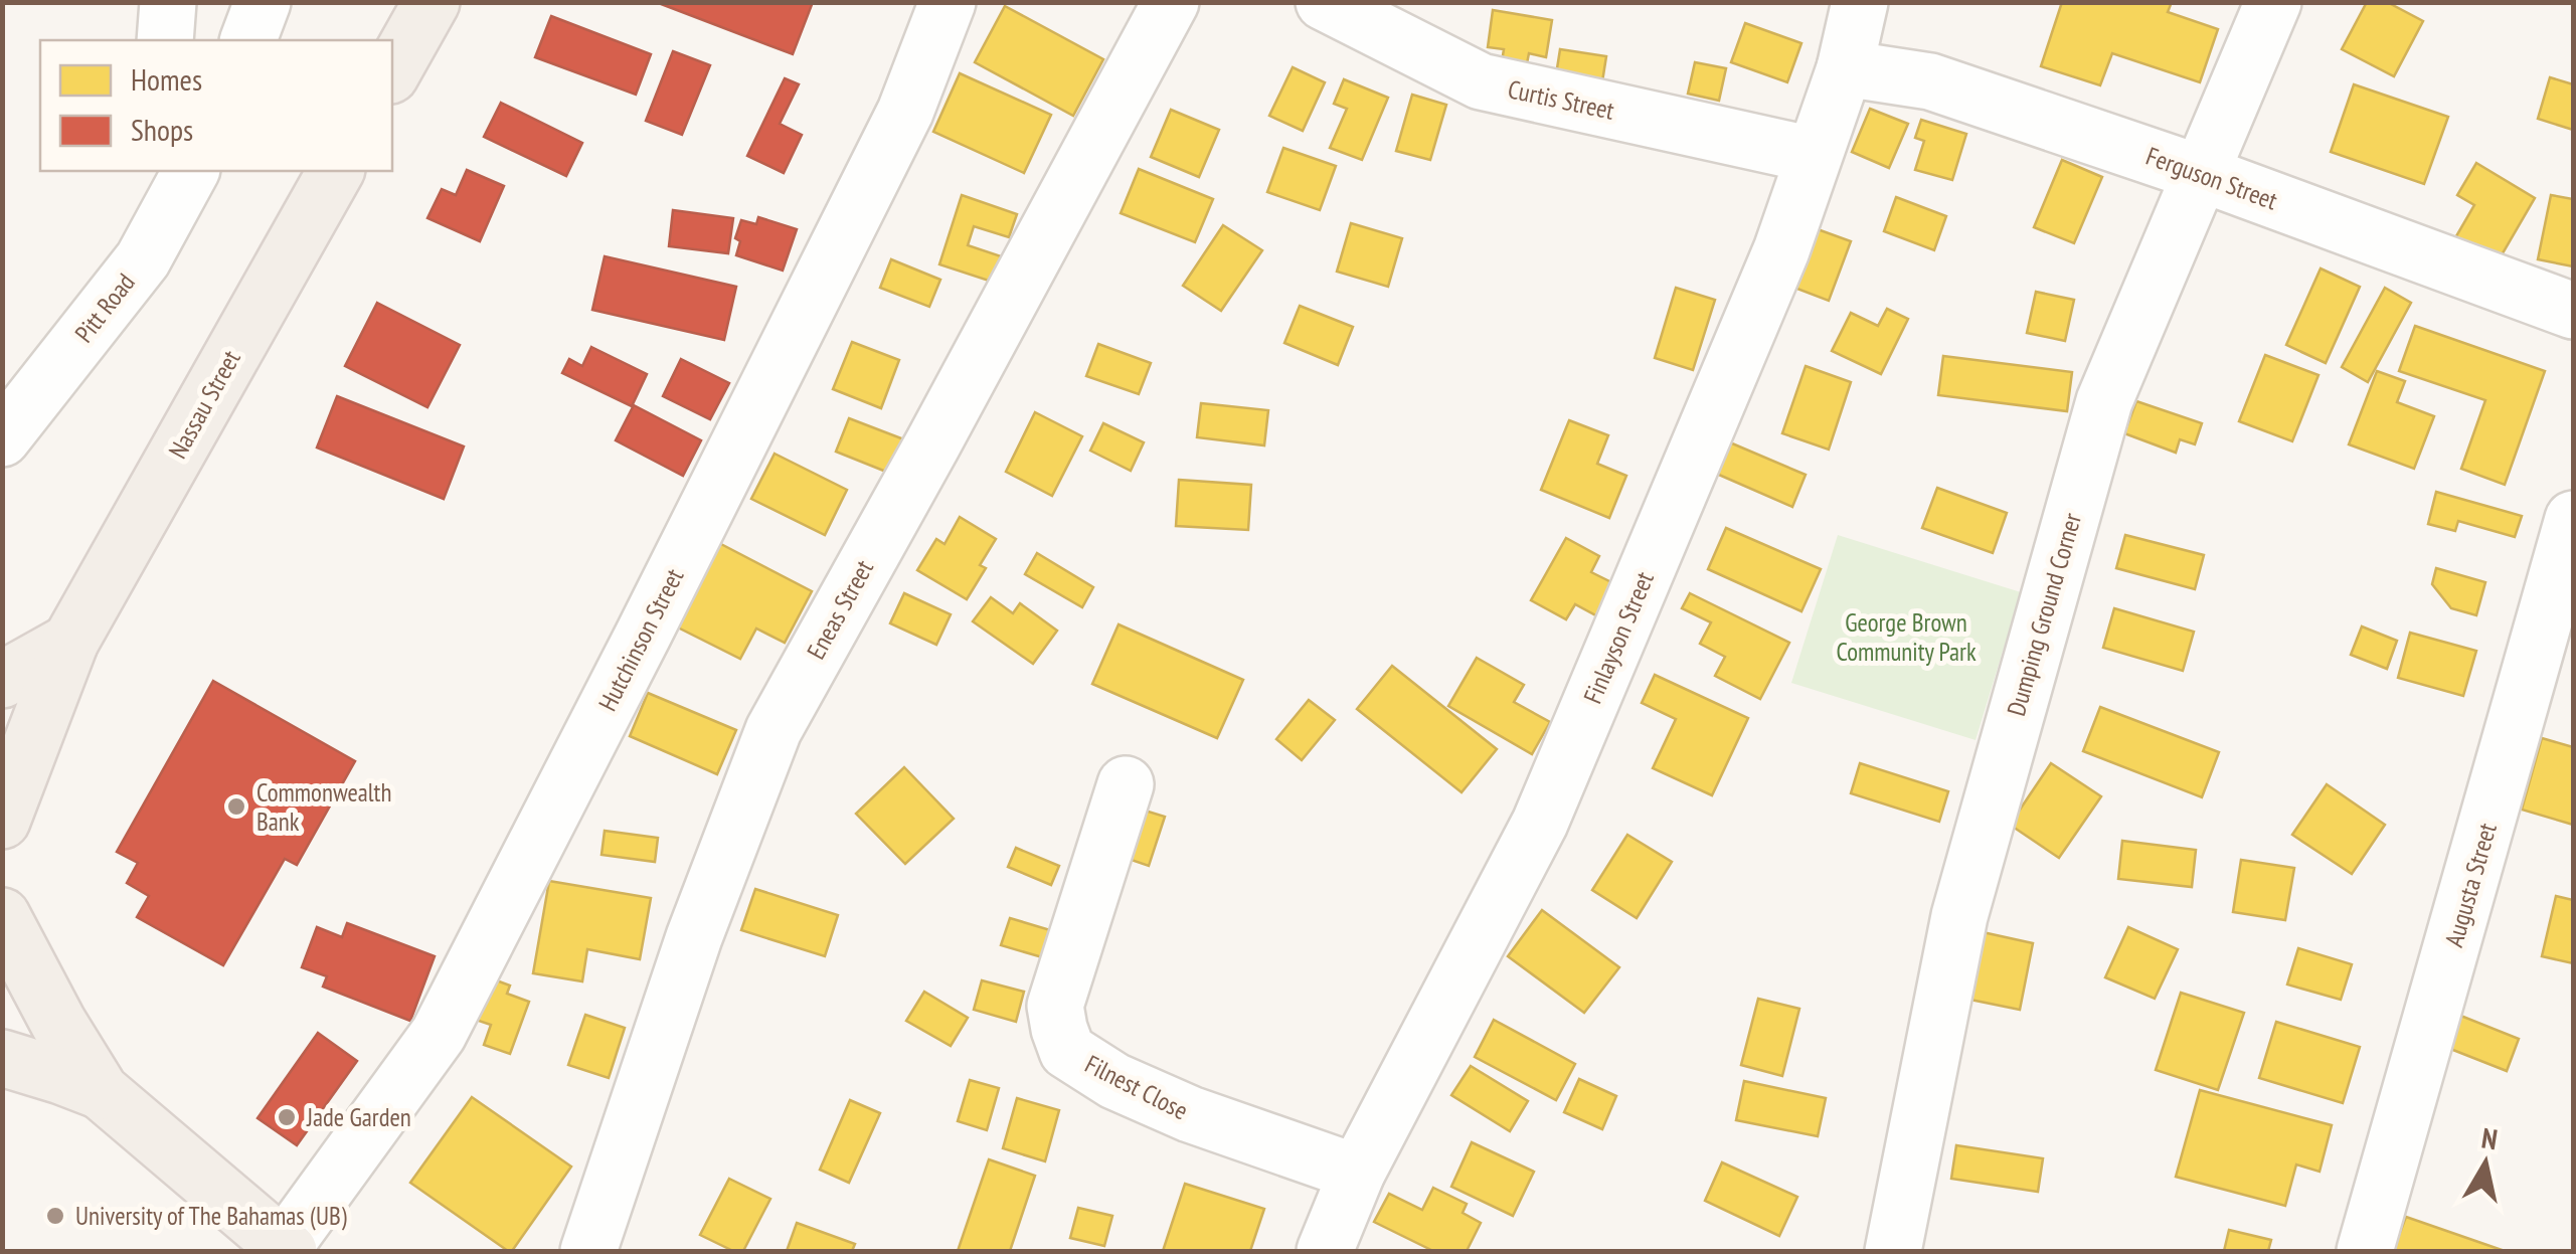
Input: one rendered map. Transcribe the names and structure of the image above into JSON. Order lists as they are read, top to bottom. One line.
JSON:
{"streets":{"main road":["Nassau Street"],"street":["Curtis Street","Ferguson Street","Pitt Road","Eneas Street","Dumping Ground Corner","Finlayson Street","Hutchinson Street","Augusta Street","Filnest Close"]},"crossings":[["Curtis Street","Finlayson Street"],["Ferguson Street","Dumping Ground Corner"],["Ferguson Street","Finlayson Street"],["Finlayson Street","Filnest Close"]],"parks":["George Brown Community Park"],"places":["Commonwealth Bank","Jade Garden","University of The Bahamas (UB)"],"legend":["Homes","Shops"],"north":"top"}
